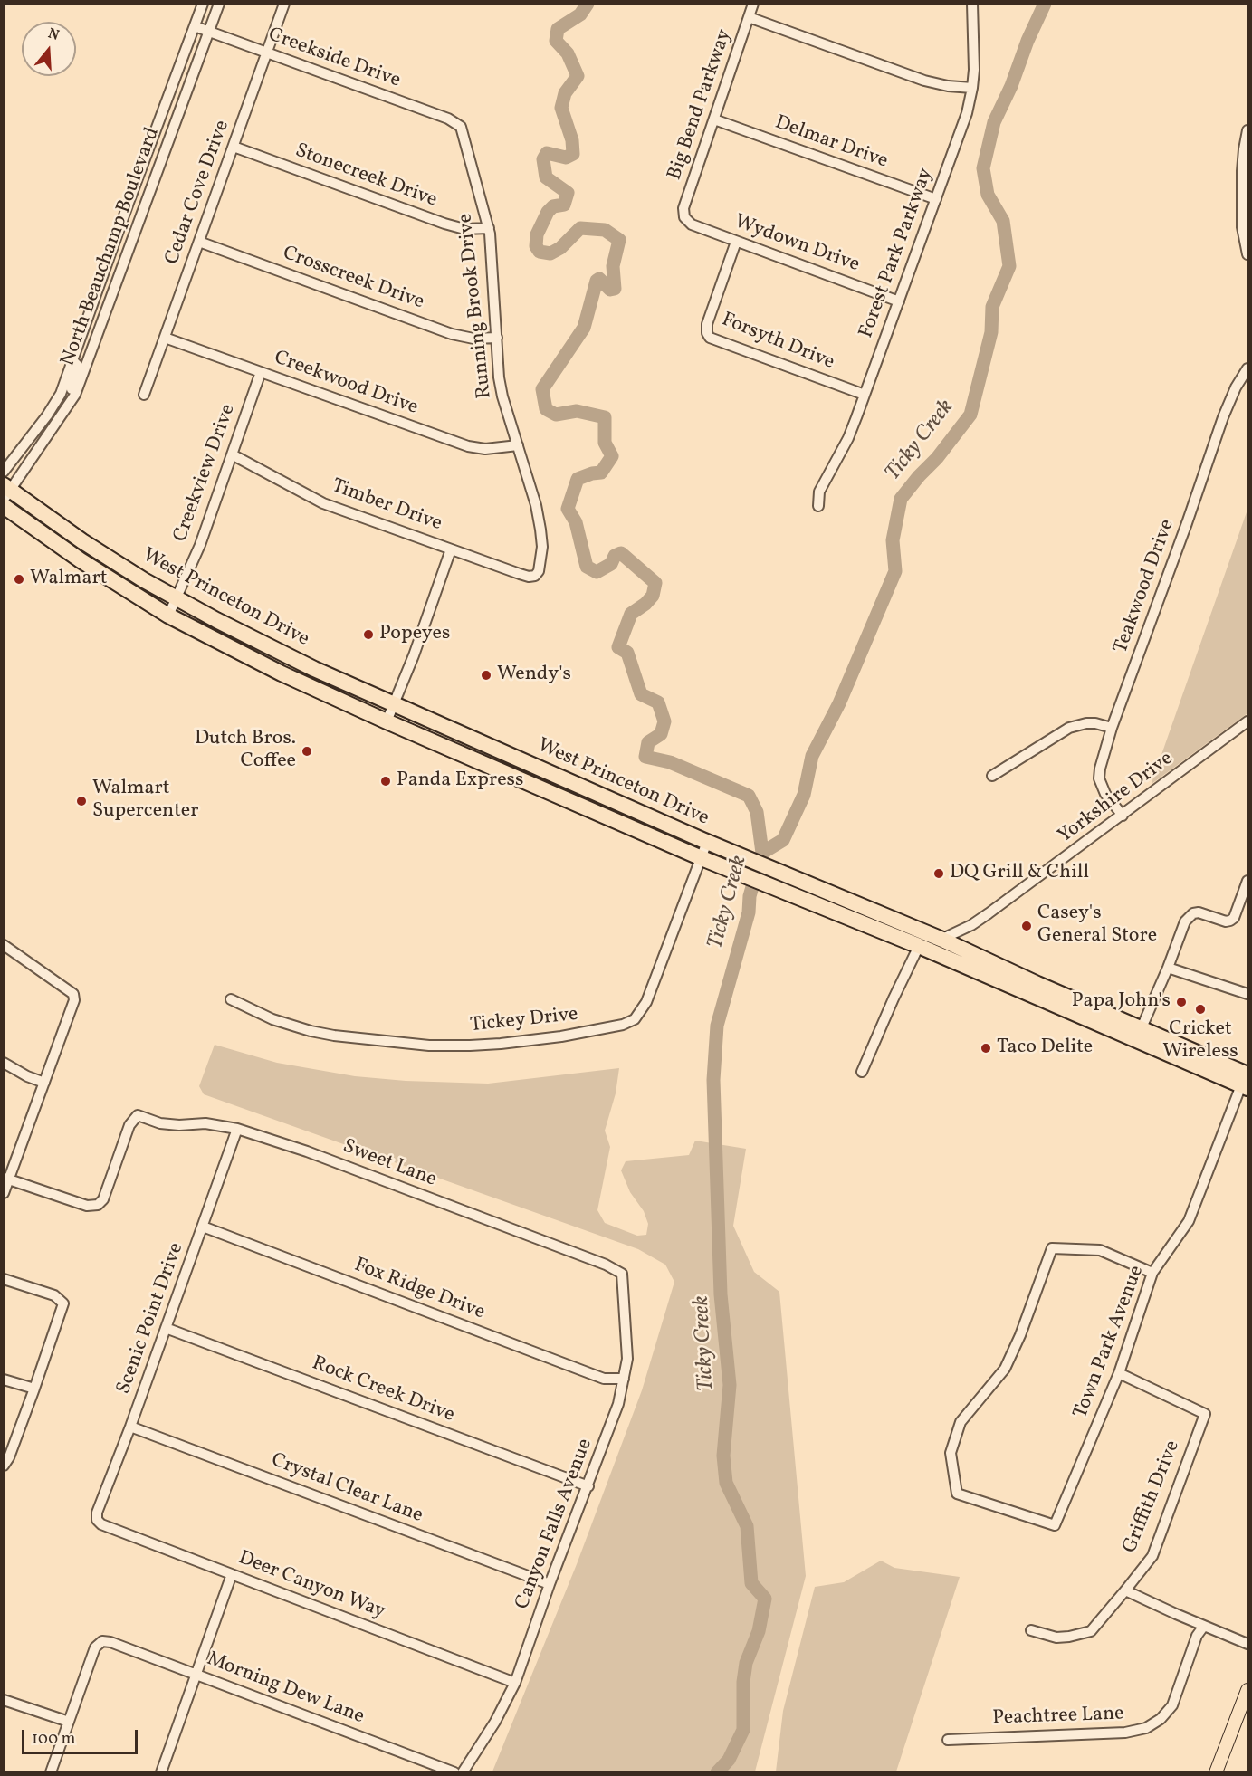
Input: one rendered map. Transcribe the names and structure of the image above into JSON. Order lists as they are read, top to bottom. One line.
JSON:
{"streets":{"highway":["West Princeton Drive"],"street":["Creekside Drive","Big Bend Parkway","Delmar Drive","Stonecreek Drive","Cedar Cove Drive","Wydown Drive","North Beauchamp Boulevard","Forest Park Parkway","Crosscreek Drive","Running Brook Drive","Forsyth Drive","Creekwood Drive","Creekview Drive","Timber Drive","Teakwood Drive","Yorkshire Drive","Tickey Drive","Sweet Lane","Fox Ridge Drive","Scenic Point Drive","Town Park Avenue","Rock Creek Drive","Crystal Clear Lane","Griffith Drive","Canyon Falls Avenue","Deer Canyon Way","Morning Dew Lane","Peachtree Lane"]},"crossings":[["Creekside Drive","Cedar Cove Drive"],["Creekside Drive","North Beauchamp Boulevard"],["Creekside Drive","Running Brook Drive"],["Big Bend Parkway","Delmar Drive"],["Big Bend Parkway","Wydown Drive"],["Delmar Drive","Forest Park Parkway"],["Stonecreek Drive","Cedar Cove Drive"],["Stonecreek Drive","Running Brook Drive"],["Cedar Cove Drive","Crosscreek Drive"],["Cedar Cove Drive","Creekwood Drive"],["Wydown Drive","Forest Park Parkway"],["Wydown Drive","Forsyth Drive"],["North Beauchamp Boulevard","West Princeton Drive"],["Forest Park Parkway","Forsyth Drive"],["Crosscreek Drive","Running Brook Drive"],["Running Brook Drive","Creekwood Drive"],["Running Brook Drive","Timber Drive"],["Creekwood Drive","Creekview Drive"],["Creekview Drive","Timber Drive"],["Creekview Drive","West Princeton Drive"],["Teakwood Drive","Yorkshire Drive"],["West Princeton Drive","Yorkshire Drive"],["West Princeton Drive","Tickey Drive"],["West Princeton Drive","Town Park Avenue"],["Sweet Lane","Scenic Point Drive"],["Sweet Lane","Canyon Falls Avenue"],["Fox Ridge Drive","Scenic Point Drive"],["Fox Ridge Drive","Canyon Falls Avenue"],["Scenic Point Drive","Rock Creek Drive"],["Scenic Point Drive","Crystal Clear Lane"],["Scenic Point Drive","Deer Canyon Way"],["Town Park Avenue","Griffith Drive"],["Rock Creek Drive","Canyon Falls Avenue"],["Crystal Clear Lane","Canyon Falls Avenue"],["Canyon Falls Avenue","Deer Canyon Way"]],"water":["Ticky Creek"],"places":["Walmart","Popeyes","Wendy's","Dutch Bros. Coffee","Panda Express","Walmart Supercenter","DQ Grill & Chill","Casey's General Store","Papa John's","Cricket Wireless","Taco Delite"],"scale_bar":"100 m","north":"top"}
